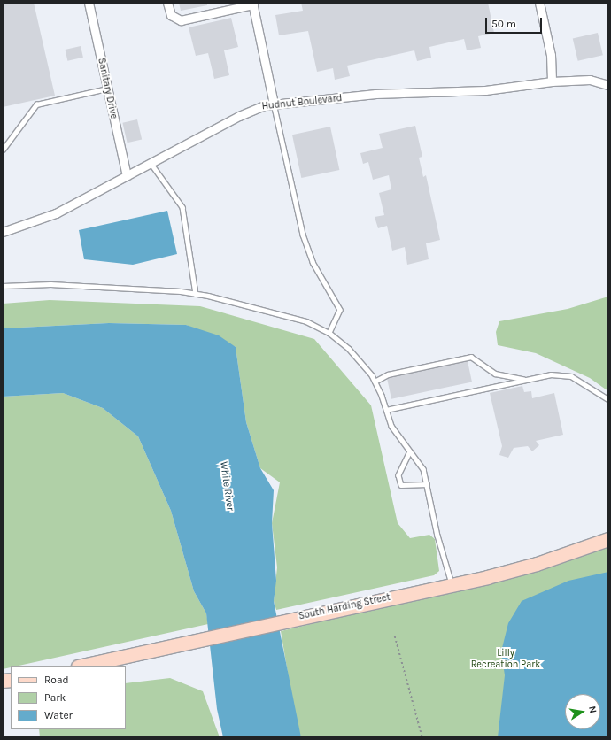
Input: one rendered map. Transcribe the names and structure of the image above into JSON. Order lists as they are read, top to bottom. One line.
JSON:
{"streets":{"main road":["South Harding Street"],"street":["Sanitary Drive","Hudnut Boulevard"]},"crossings":[["Sanitary Drive","Hudnut Boulevard"]],"water":["White River"],"parks":["Lilly Recreation Park"],"legend":["Road","Park","Water"],"scale_bar":"50 m","north":"right"}
